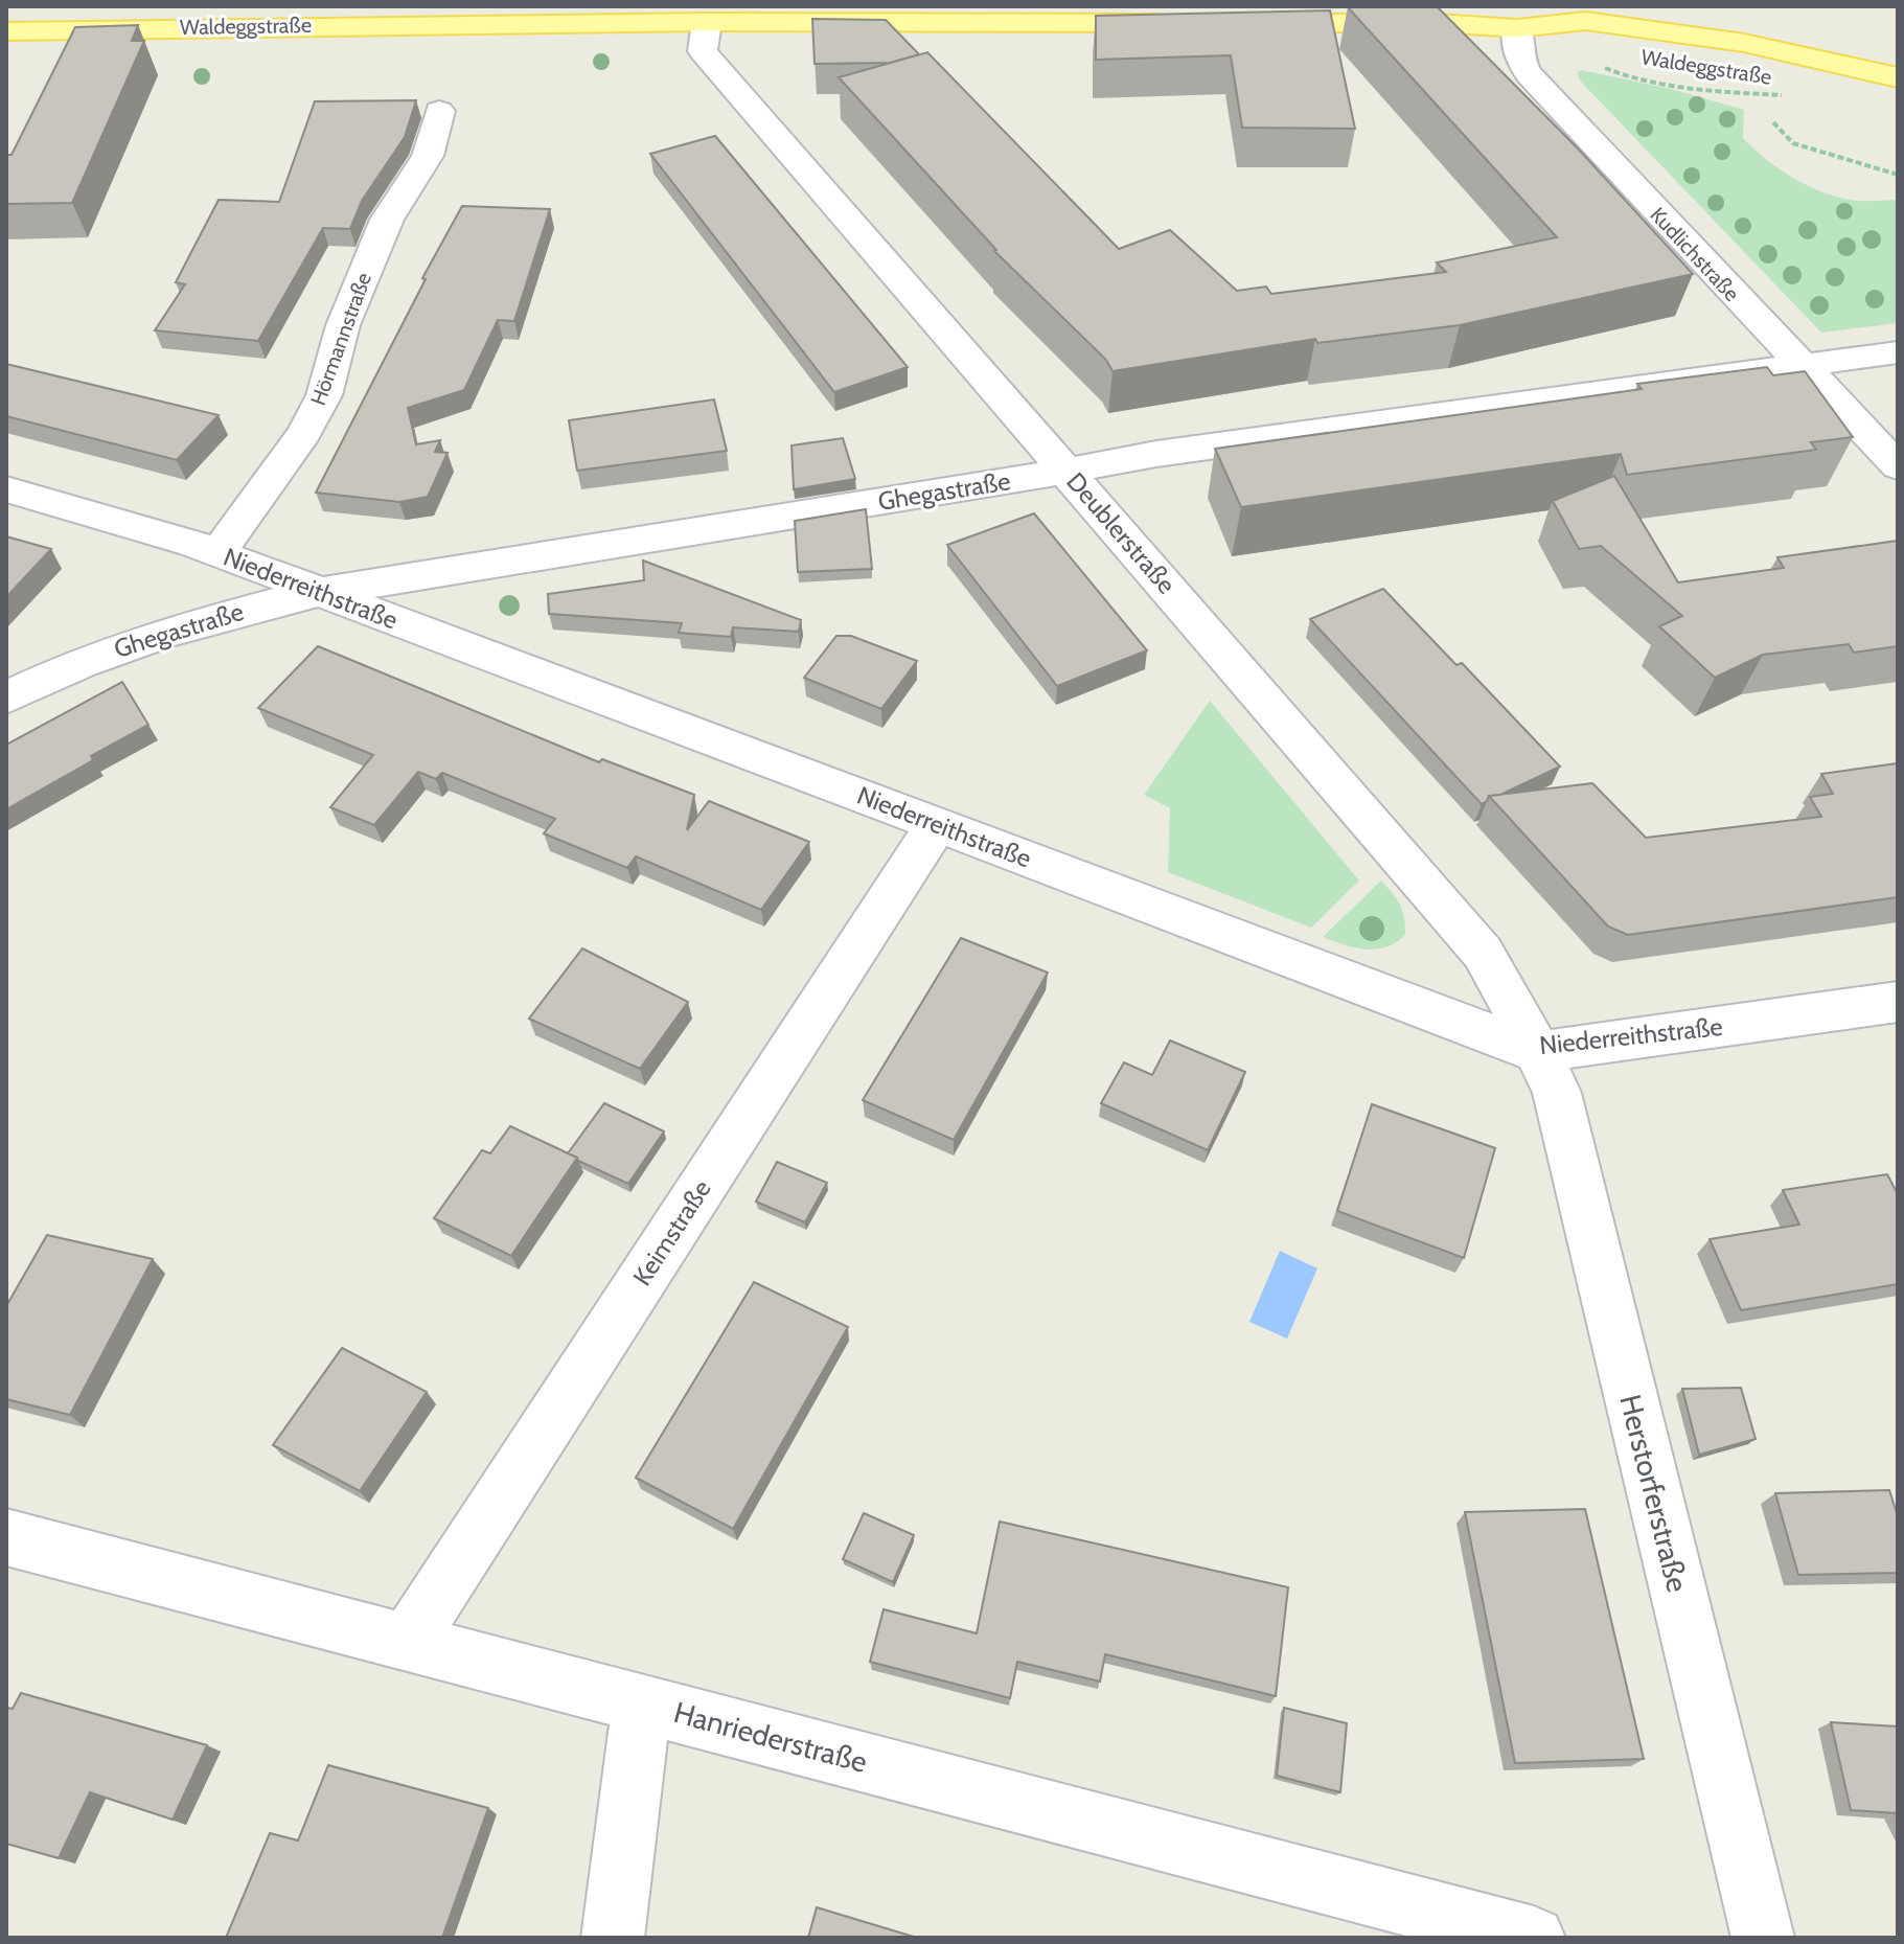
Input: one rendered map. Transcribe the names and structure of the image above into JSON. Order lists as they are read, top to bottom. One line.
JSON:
{"streets":{"main road":["Waldeggstraße"],"street":["Kudlichstraße","Hörmannstraße","Ghegastraße","Deublerstraße","Niederreithstraße","Keimstraße","Herstorferstraße","Hanriederstraße"]},"crossings":[["Waldeggstraße","Kudlichstraße"],["Waldeggstraße","Deublerstraße"],["Kudlichstraße","Ghegastraße"],["Hörmannstraße","Niederreithstraße"],["Ghegastraße","Deublerstraße"],["Ghegastraße","Niederreithstraße"],["Deublerstraße","Niederreithstraße"],["Deublerstraße","Herstorferstraße"],["Niederreithstraße","Keimstraße"],["Niederreithstraße","Herstorferstraße"],["Keimstraße","Hanriederstraße"]]}
